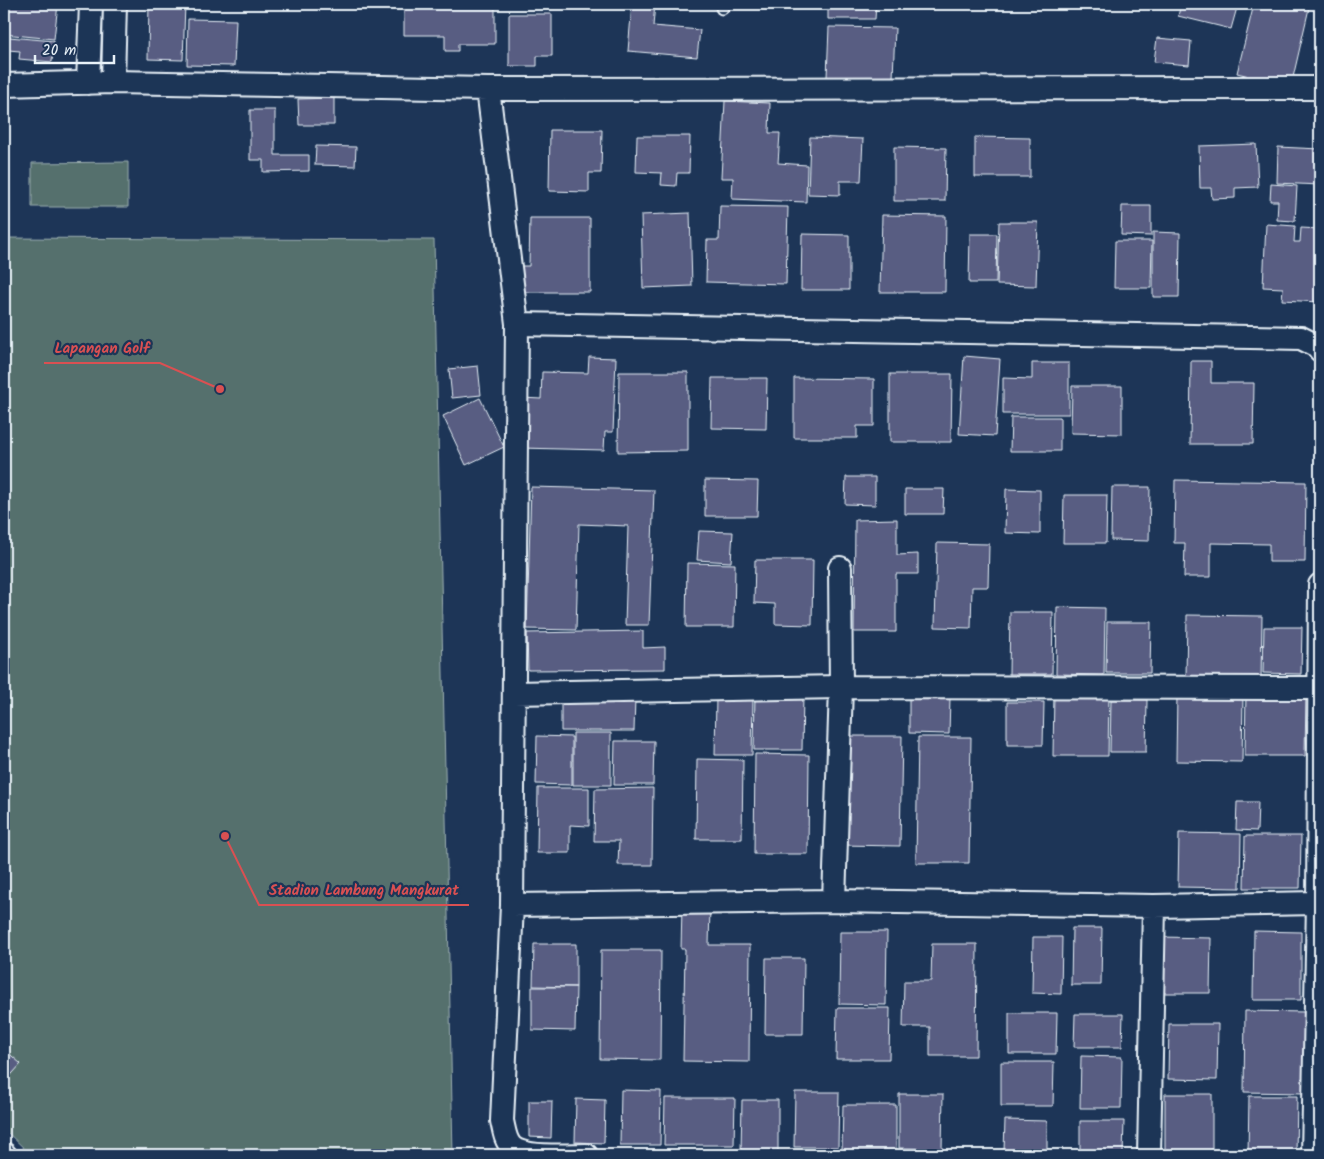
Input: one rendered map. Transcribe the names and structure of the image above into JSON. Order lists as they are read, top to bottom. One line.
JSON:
{"places":["Lapangan Golf","Stadion Lambung Mangkurat"],"scale_bar":"20 m"}
